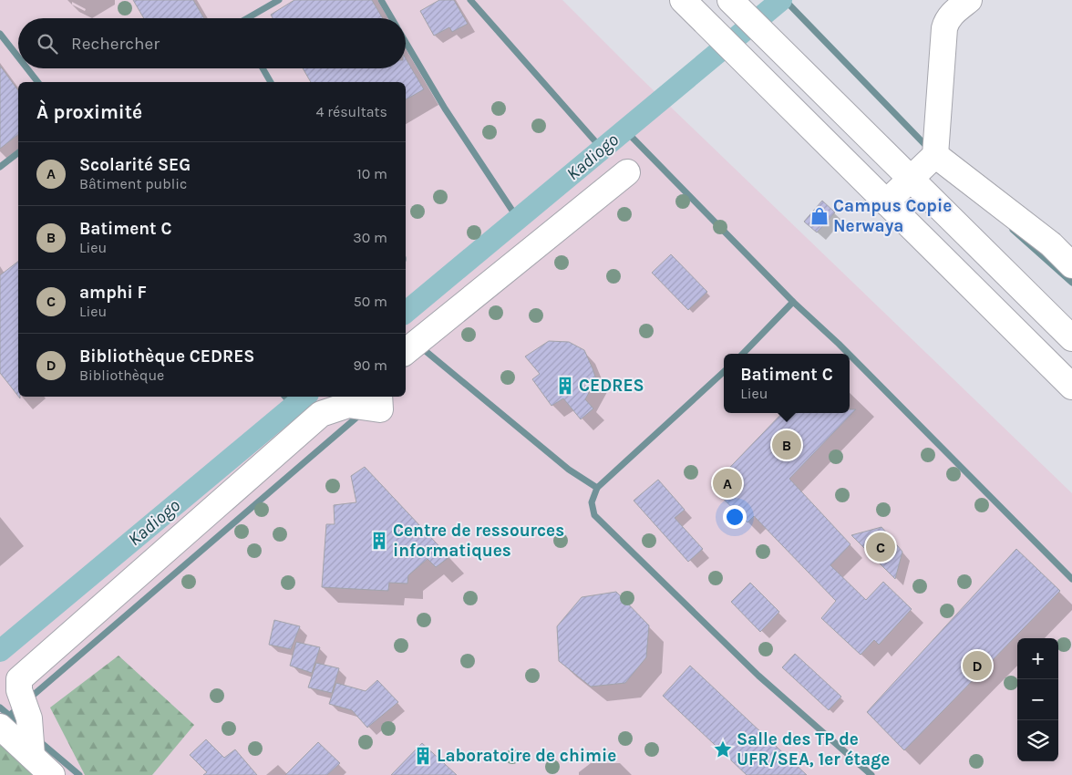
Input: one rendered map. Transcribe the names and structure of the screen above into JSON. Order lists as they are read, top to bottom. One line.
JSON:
{"water":["Kadiogo"],"places":{"shop":["Campus Copie Nerwaya"],"building":["CEDRES","Centre de ressources informatiques","Laboratoire de chimie"],"place":["Salle des TP de UFR/SEA, 1er étage"]},"page":{"search":"Rechercher","heading":["À proximité","4 résultats"],"list":[{"mark":"A","name":"Scolarité SEG","note":"Bâtiment public","value":"10 m"},{"mark":"B","name":"Batiment C","note":"Lieu","value":"30 m"},{"mark":"C","name":"amphi F","note":"Lieu","value":"50 m"},{"mark":"D","name":"Bibliothèque CEDRES","note":"Bibliothèque","value":"90 m"}],"popup":["Batiment C","Lieu"],"pins":["B","A","C","D"],"map_buttons":["+","−"]}}
